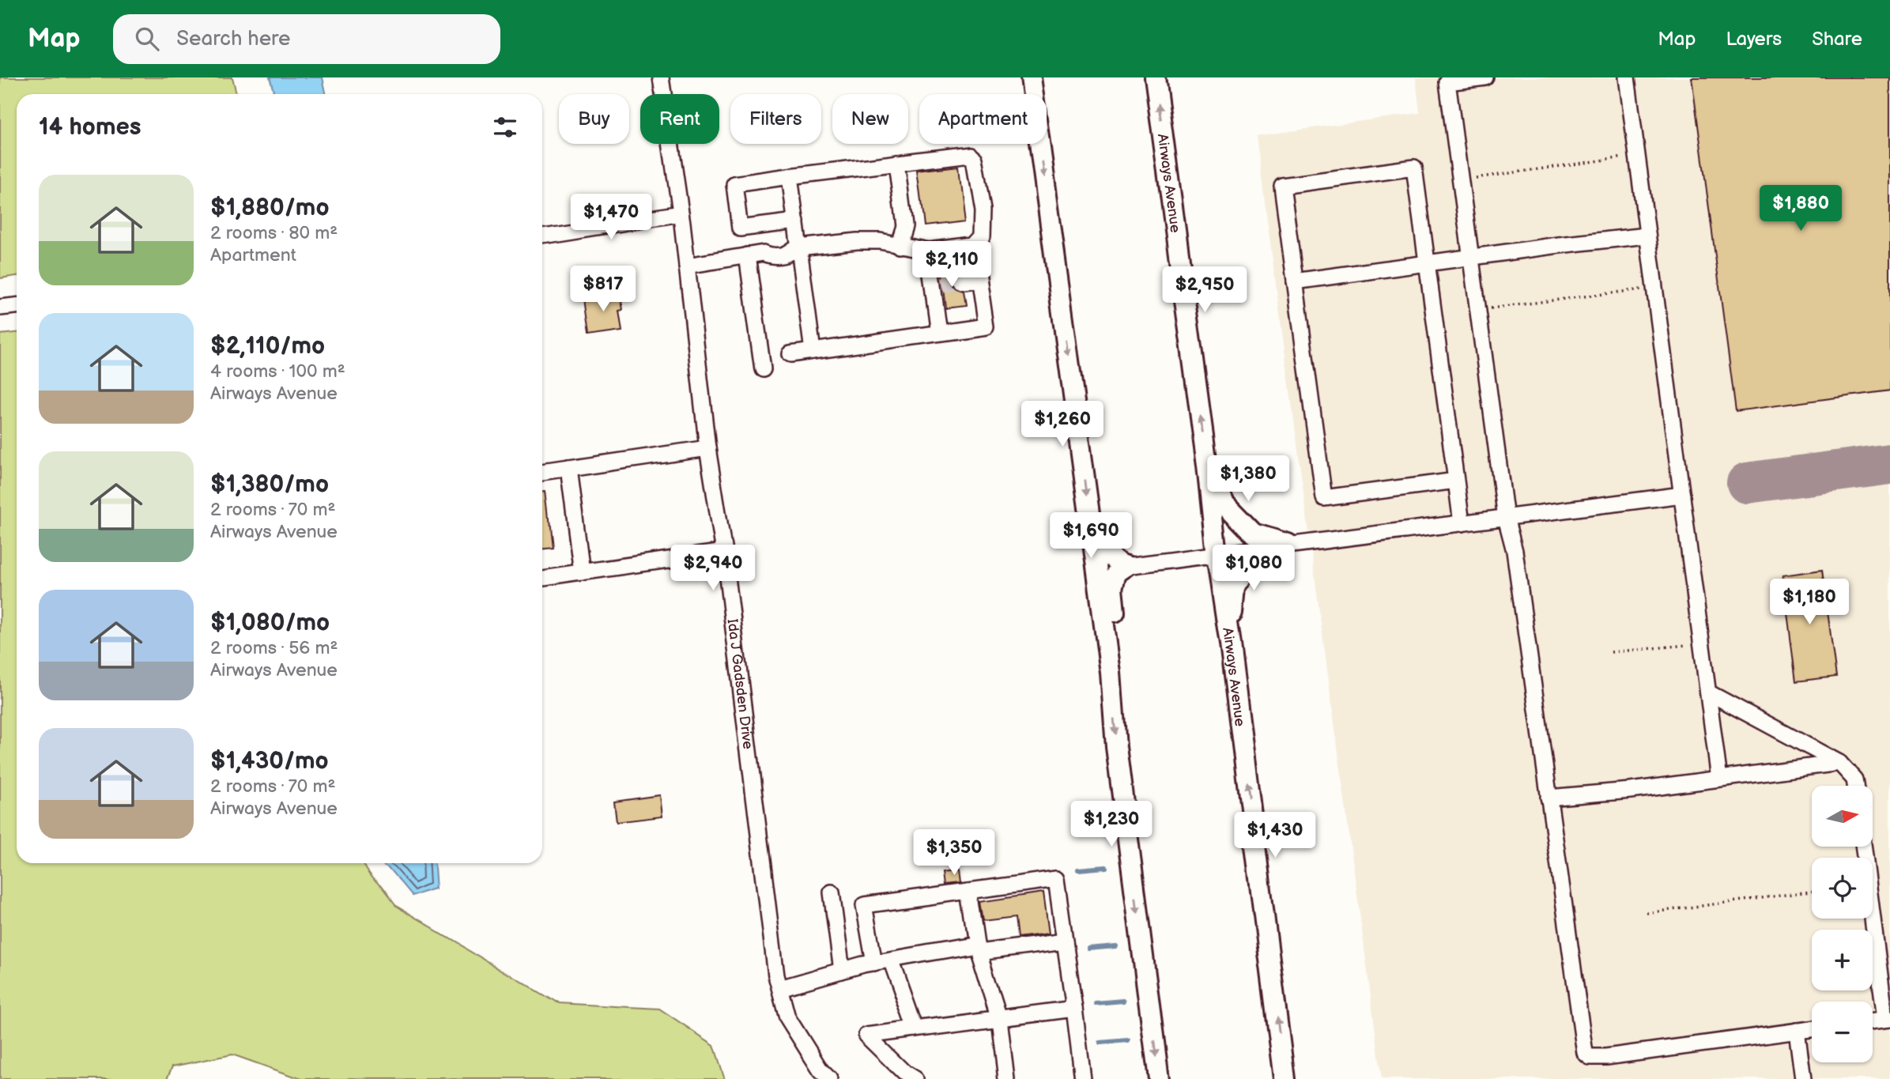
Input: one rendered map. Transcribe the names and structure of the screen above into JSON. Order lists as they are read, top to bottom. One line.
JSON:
{"streets":{"main road":["Airways Avenue"],"street":["Ida J Gadsden Drive"]},"north":"right","page":{"header":"Map","search":"Search here","nav":["Map","Layers","Share"],"chip":["Buy","Rent","Filters","New","Apartment"],"heading":"14 homes","list":[{"name":"$1,880/mo","note":"2 rooms · 80 m² · Apartment"},{"name":"$2,110/mo","note":"4 rooms · 100 m² · Airways Avenue"},{"name":"$1,380/mo","note":"2 rooms · 70 m² · Airways Avenue"},{"name":"$1,080/mo","note":"2 rooms · 56 m² · Airways Avenue"},{"name":"$1,430/mo","note":"2 rooms · 70 m² · Airways Avenue"}],"price":["$1,880","$1,470","$2,110","$817","$2,950","$1,260","$1,380","$1,690","$2,940","$1,080","$1,180","$1,230","$1,430","$1,350"],"map_buttons":["+","−"]}}
